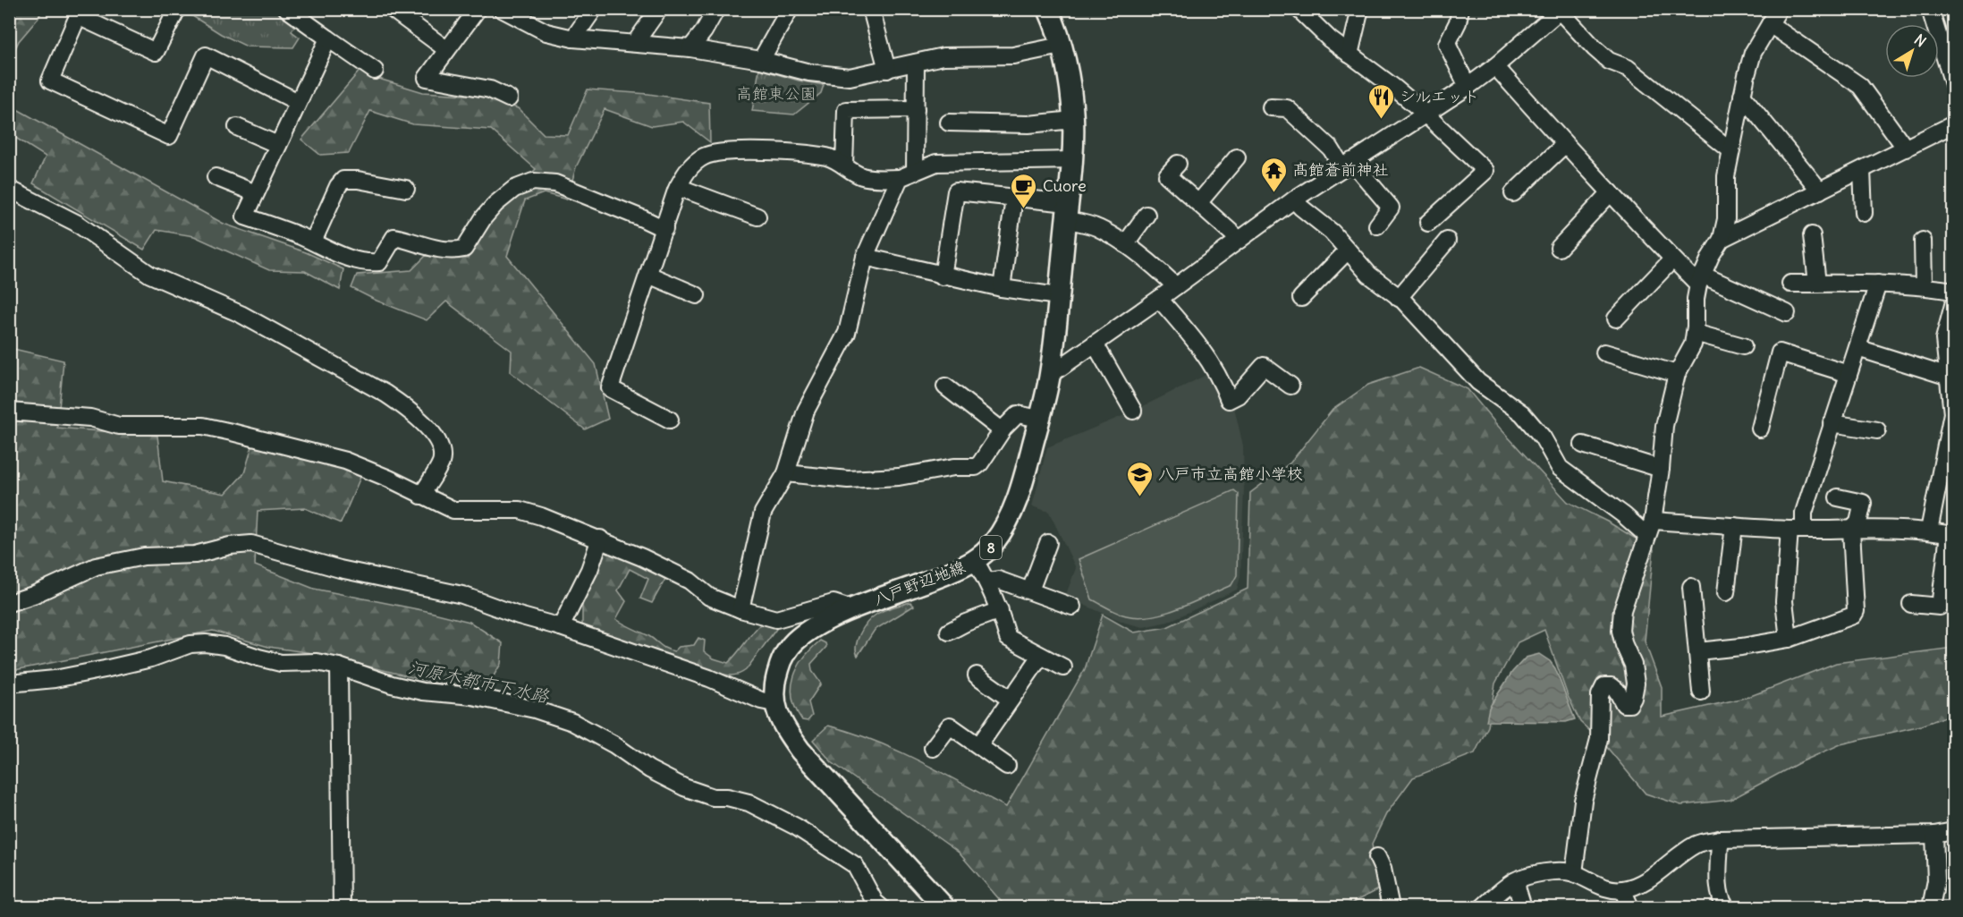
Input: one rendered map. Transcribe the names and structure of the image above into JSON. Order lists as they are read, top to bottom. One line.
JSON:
{"streets":{"main road":["8","八戸野辺地線"]},"water":["河原木都市下水路"],"parks":["高館東公園"],"places":{"restaurant":["シルエット"],"temple":["髙館蒼前神社"],"cafe":["Cuore"],"school or university":["八戸市立高館小学校"]},"north":"top right"}
